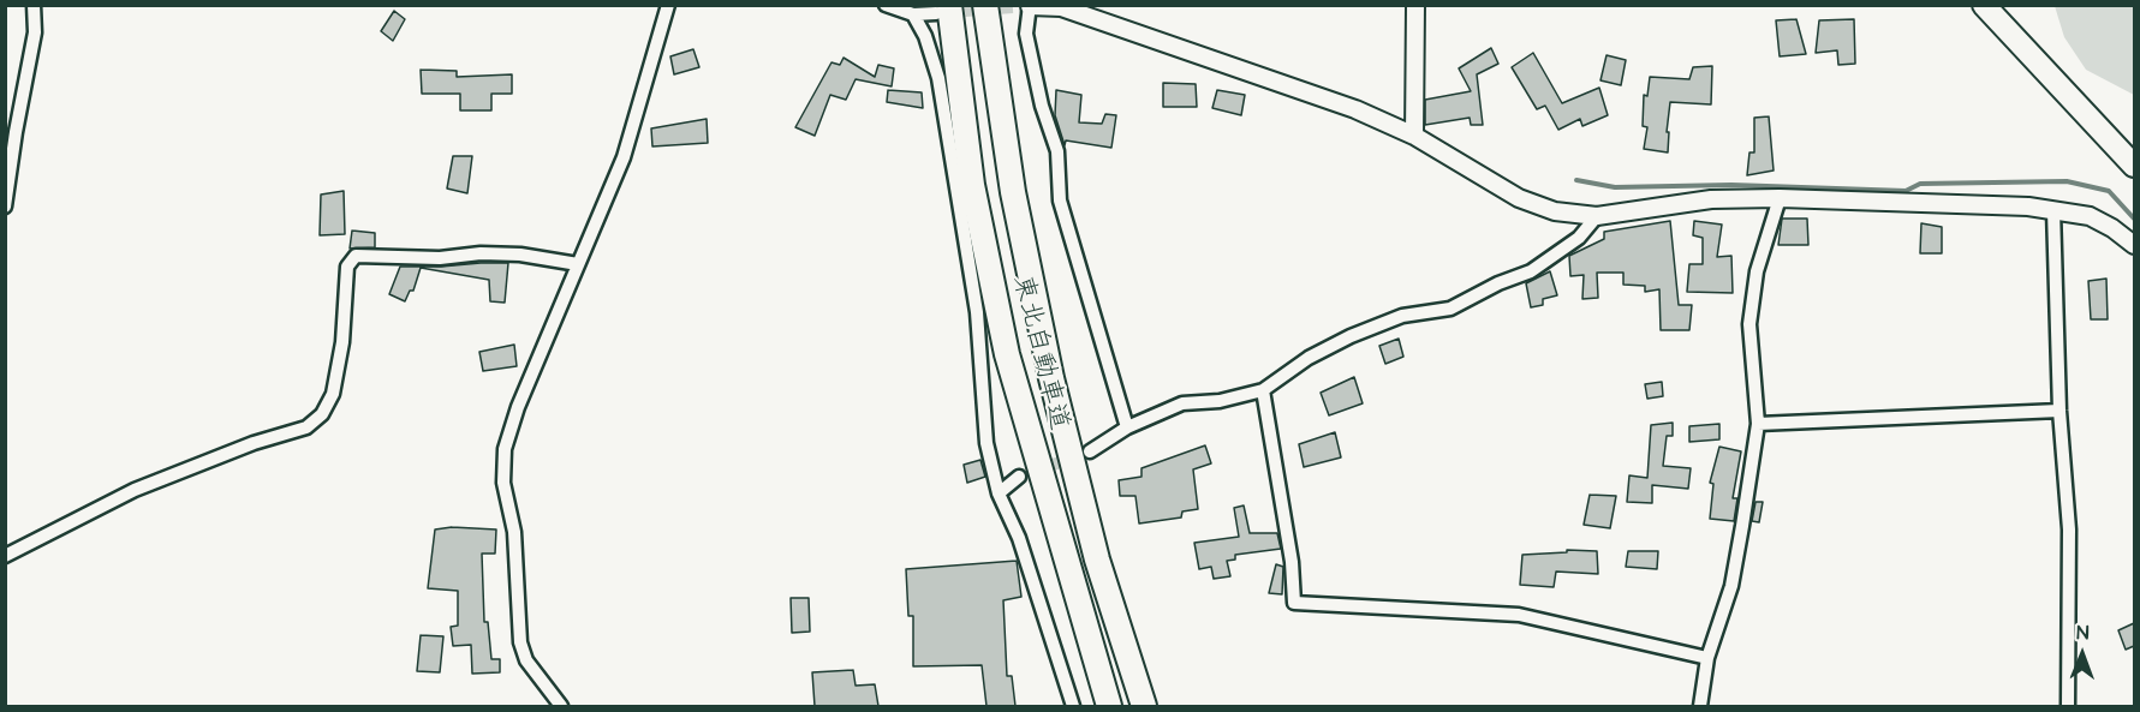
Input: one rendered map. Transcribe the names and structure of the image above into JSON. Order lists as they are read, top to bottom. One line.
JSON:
{"streets":{"highway":["東北自動車道"]},"north":"top"}
